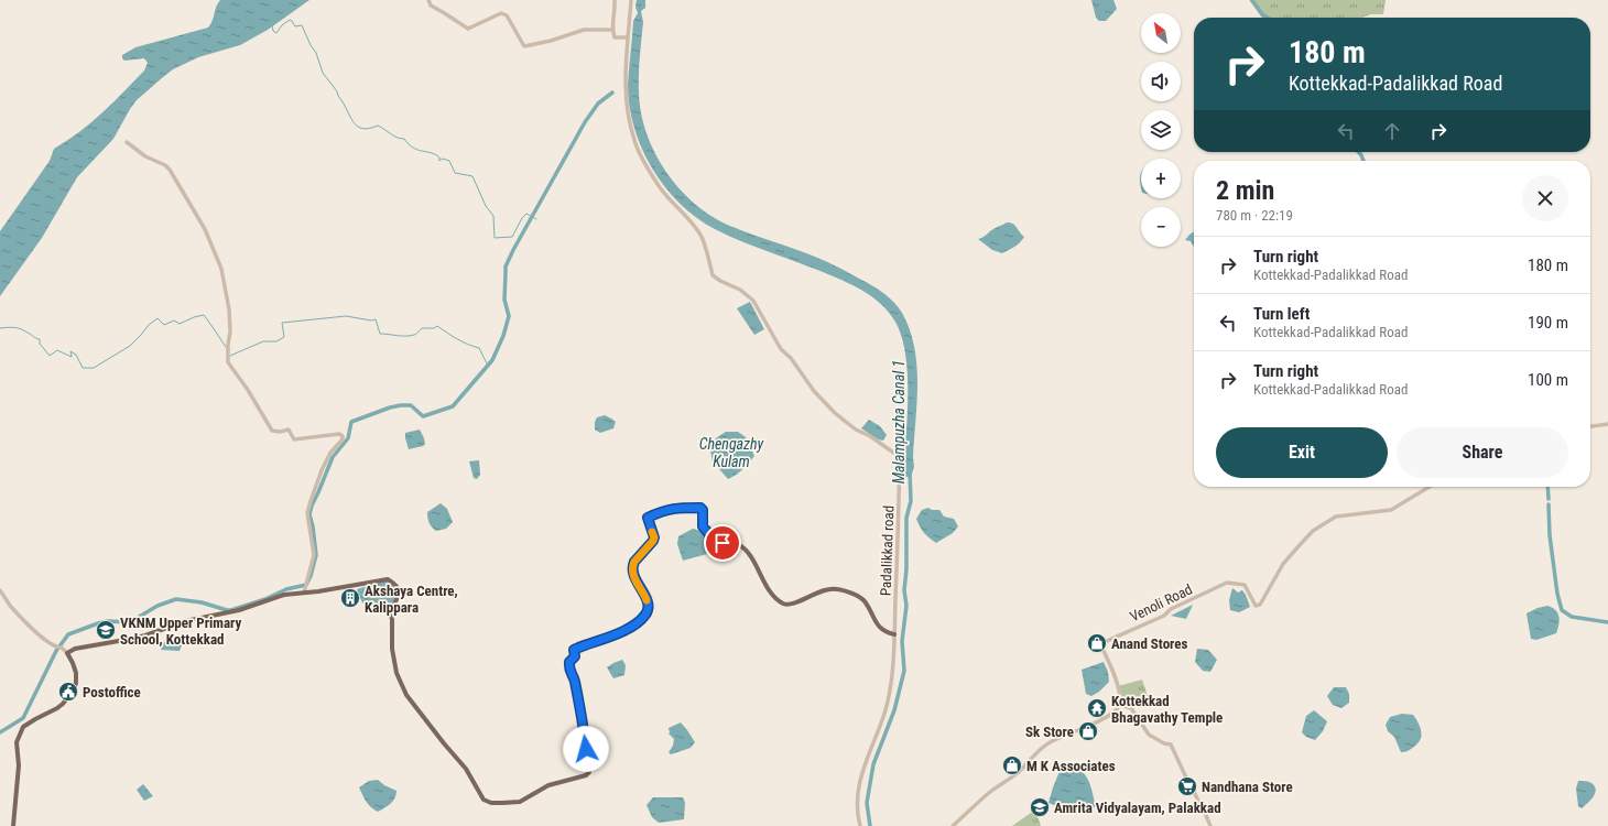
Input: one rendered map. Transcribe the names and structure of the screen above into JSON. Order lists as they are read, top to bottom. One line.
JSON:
{"streets":{"street":["Padalikkad road","Venoli Road"]},"water":["Malampuzha Canal 1","Chengazhy Kulam"],"places":{"building":["Akshaya Centre, Kalippara"],"school or university":["VKNM Upper Primary School, Kottekkad","Amrita Vidyalayam, Palakkad"],"shop":["Anand Stores","Sk Store","M K Associates"],"public building":["Postoffice"],"temple":["Kottekkad Bhagavathy Temple"],"supermarket":["Nandhana Store"]},"north":"top left","page":{"map_buttons":["+","−"],"turn":["180 m","Kottekkad-Padalikkad Road"],"heading":["2 min","780 m · 22:19"],"list":[{"name":"Turn right","note":"Kottekkad-Padalikkad Road","value":"180 m"},{"name":"Turn left","note":"Kottekkad-Padalikkad Road","value":"190 m"},{"name":"Turn right","note":"Kottekkad-Padalikkad Road","value":"100 m"}],"buttons":["Exit","Share"]}}
